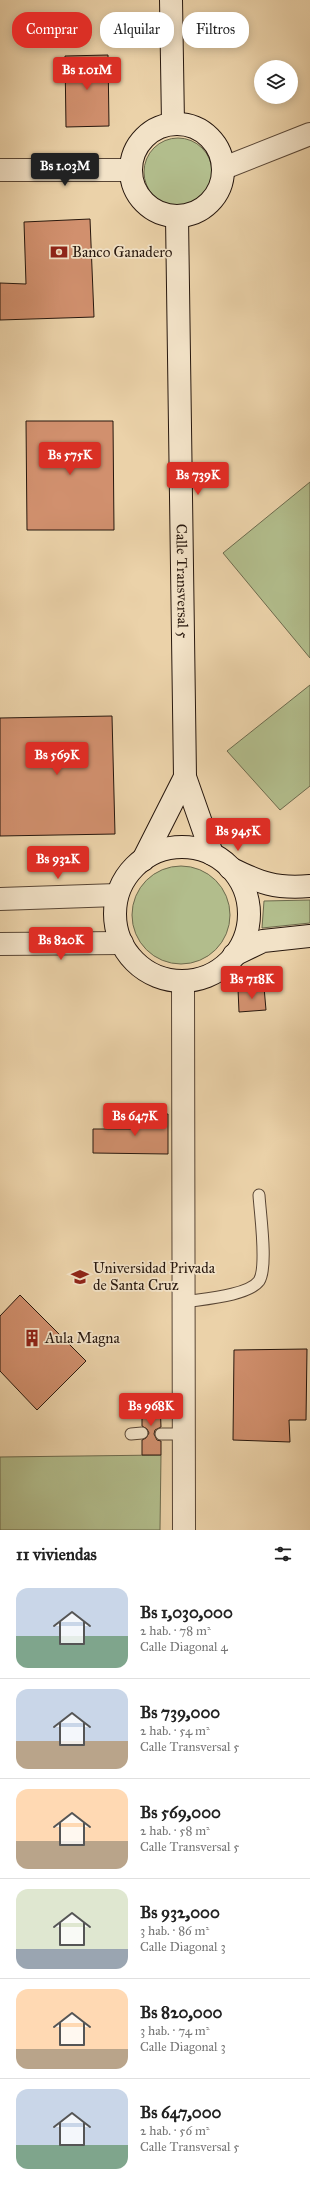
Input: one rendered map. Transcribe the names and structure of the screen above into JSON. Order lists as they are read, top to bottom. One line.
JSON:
{"streets":{"main road":["Calle Transversal 5"]},"places":{"bank":["Banco Ganadero"],"school or university":["Universidad Privada de Santa Cruz"],"building":["Aula Magna"]},"page":{"chip":["Comprar","Alquilar","Filtros"],"price":["Bs 1.01M","Bs 1.03M","Bs 575K","Bs 739K","Bs 569K","Bs 945K","Bs 932K","Bs 820K","Bs 718K","Bs 647K","Bs 968K"],"heading":"11 viviendas","list":[{"name":"Bs 1,030,000","note":"2 hab. · 78 m² · Calle Diagonal 4"},{"name":"Bs 739,000","note":"2 hab. · 54 m² · Calle Transversal 5"},{"name":"Bs 569,000","note":"2 hab. · 58 m² · Calle Transversal 5"},{"name":"Bs 932,000","note":"3 hab. · 86 m² · Calle Diagonal 3"},{"name":"Bs 820,000","note":"3 hab. · 74 m² · Calle Diagonal 3"},{"name":"Bs 647,000","note":"2 hab. · 56 m² · Calle Transversal 5"}]}}
